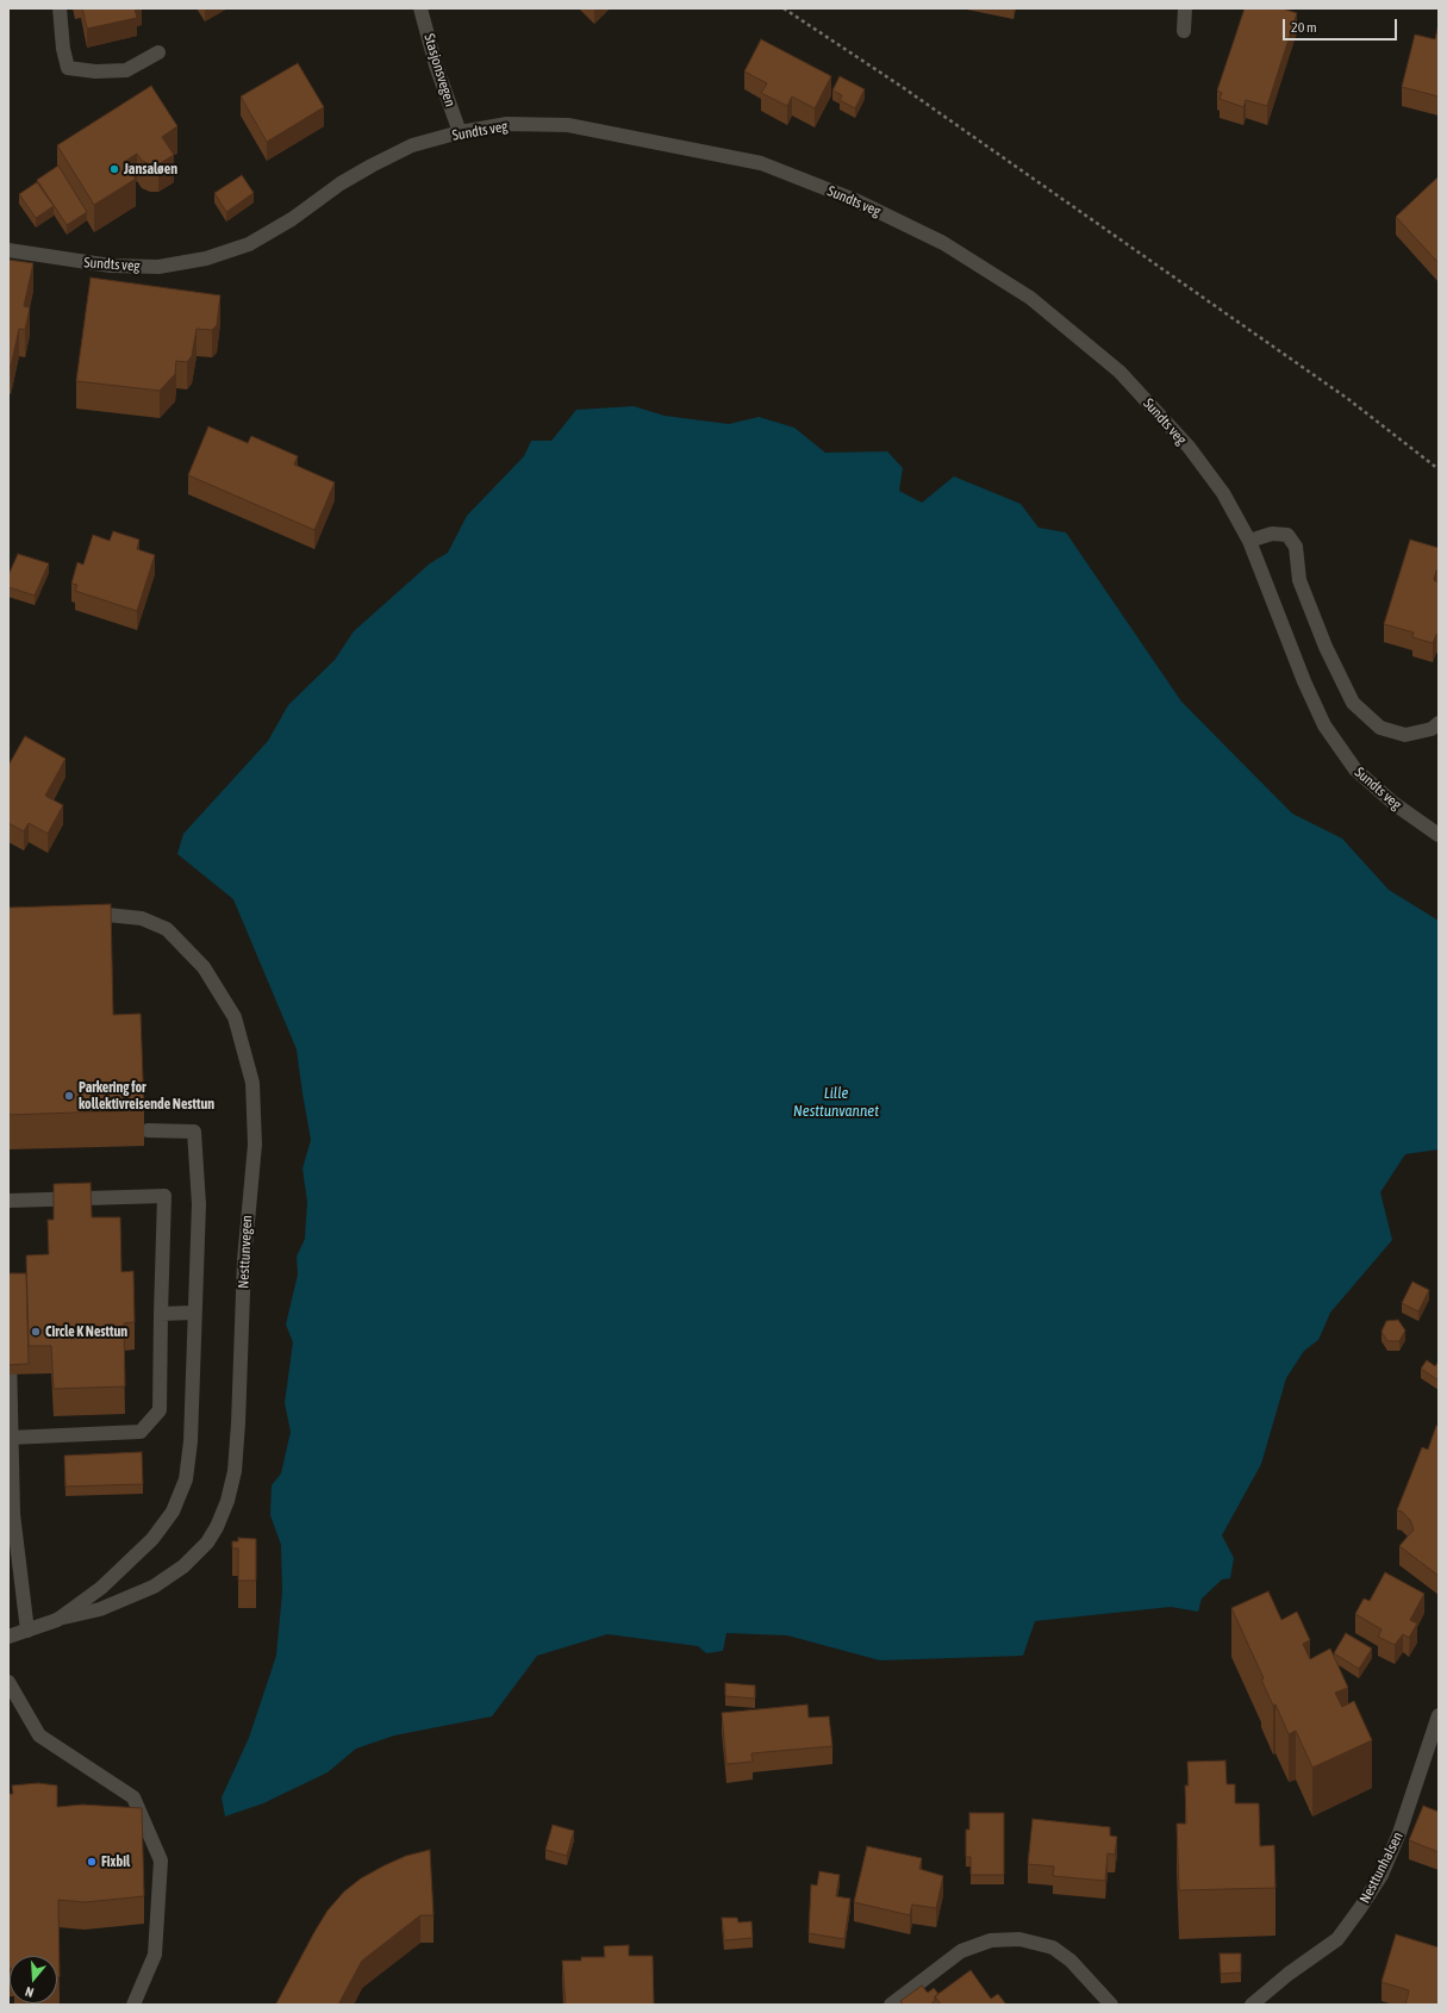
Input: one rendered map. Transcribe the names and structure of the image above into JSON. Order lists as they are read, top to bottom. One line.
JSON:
{"streets":{"street":["Stasjonsvegen","Sundts veg","Nesttunvegen","Nesttunhalsen"]},"crossings":[["Stasjonsvegen","Sundts veg"]],"water":["Lille Nesttunvannet"],"places":["Jansaløen","Parkering for kollektivreisende Nesttun","Circle K Nesttun","Fixbil"],"scale_bar":"20 m","north":"bottom"}
